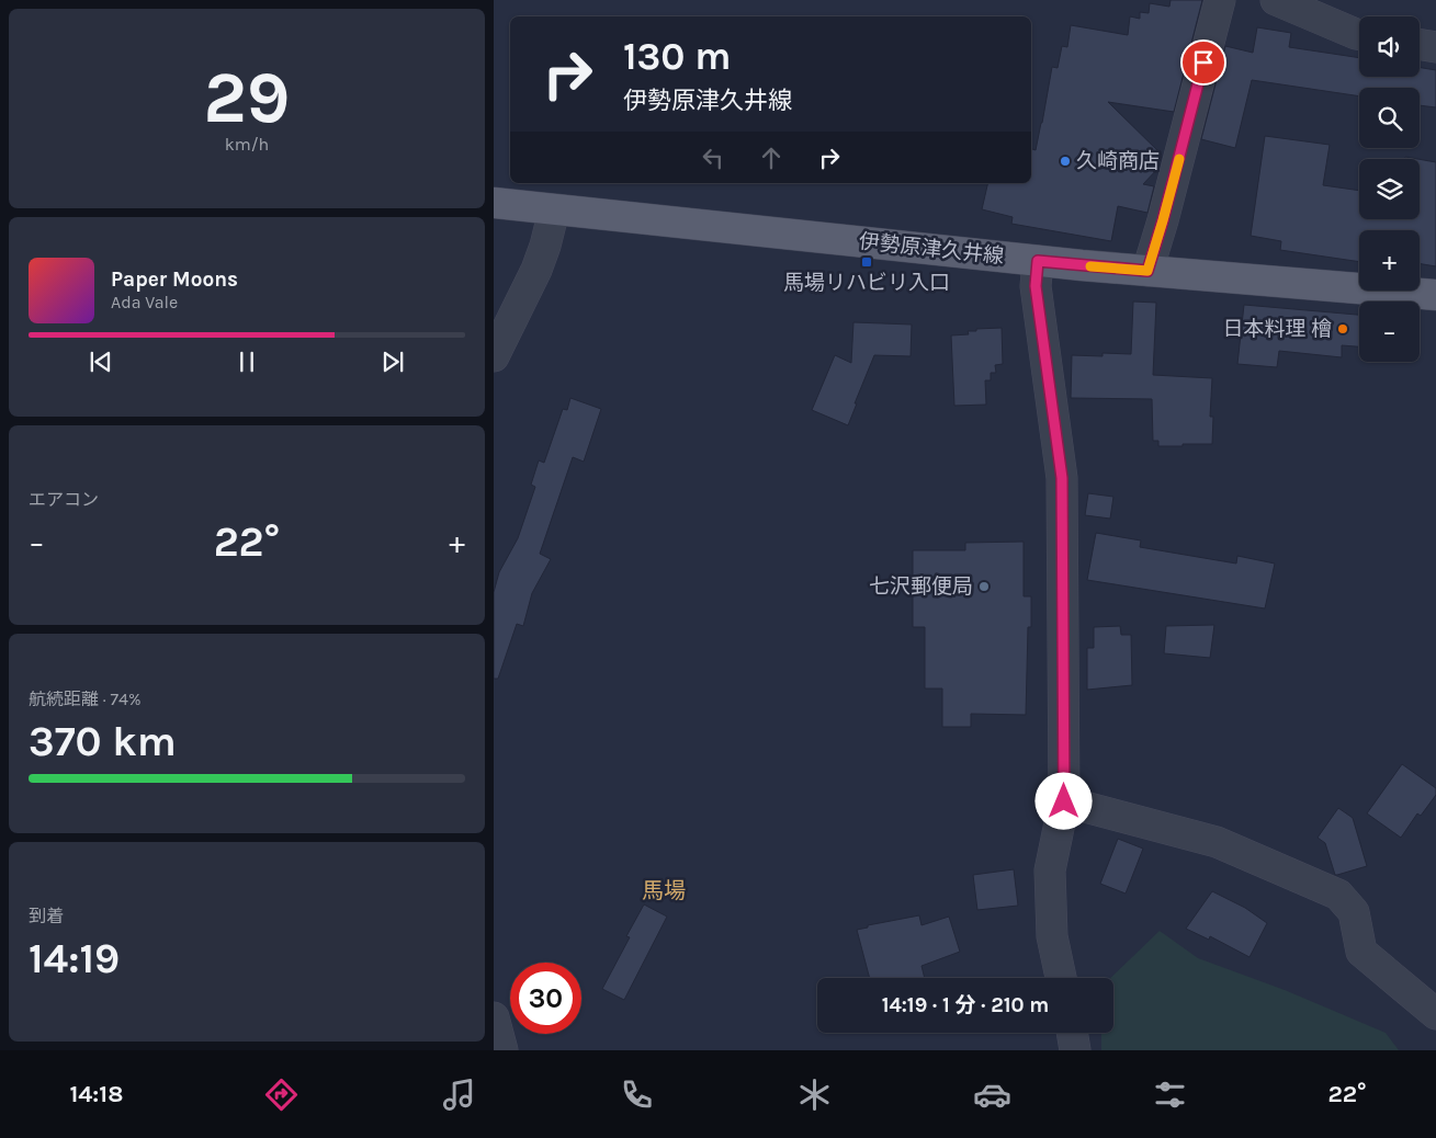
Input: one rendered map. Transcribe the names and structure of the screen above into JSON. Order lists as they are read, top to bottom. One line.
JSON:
{"streets":{"main road":["伊勢原津久井線"]},"districts":["馬場"],"places":{"other":["久崎商店","日本料理 檜","七沢郵便局"],"transit":["馬場リハビリ入口"]},"page":{"tile":[["29","km/h"],"エアコン",["航続距離 · 74%","370 km"],["到着","14:19"]],"map_buttons":["+","−"],"turn":["130 m","伊勢原津久井線"],"song":["Paper Moons","Ada Vale"],"heat":["−","22°","+"],"limit":"30","trip":"14:19 · 1 分 · 210 m","tabs":["14:18","22°"]}}
